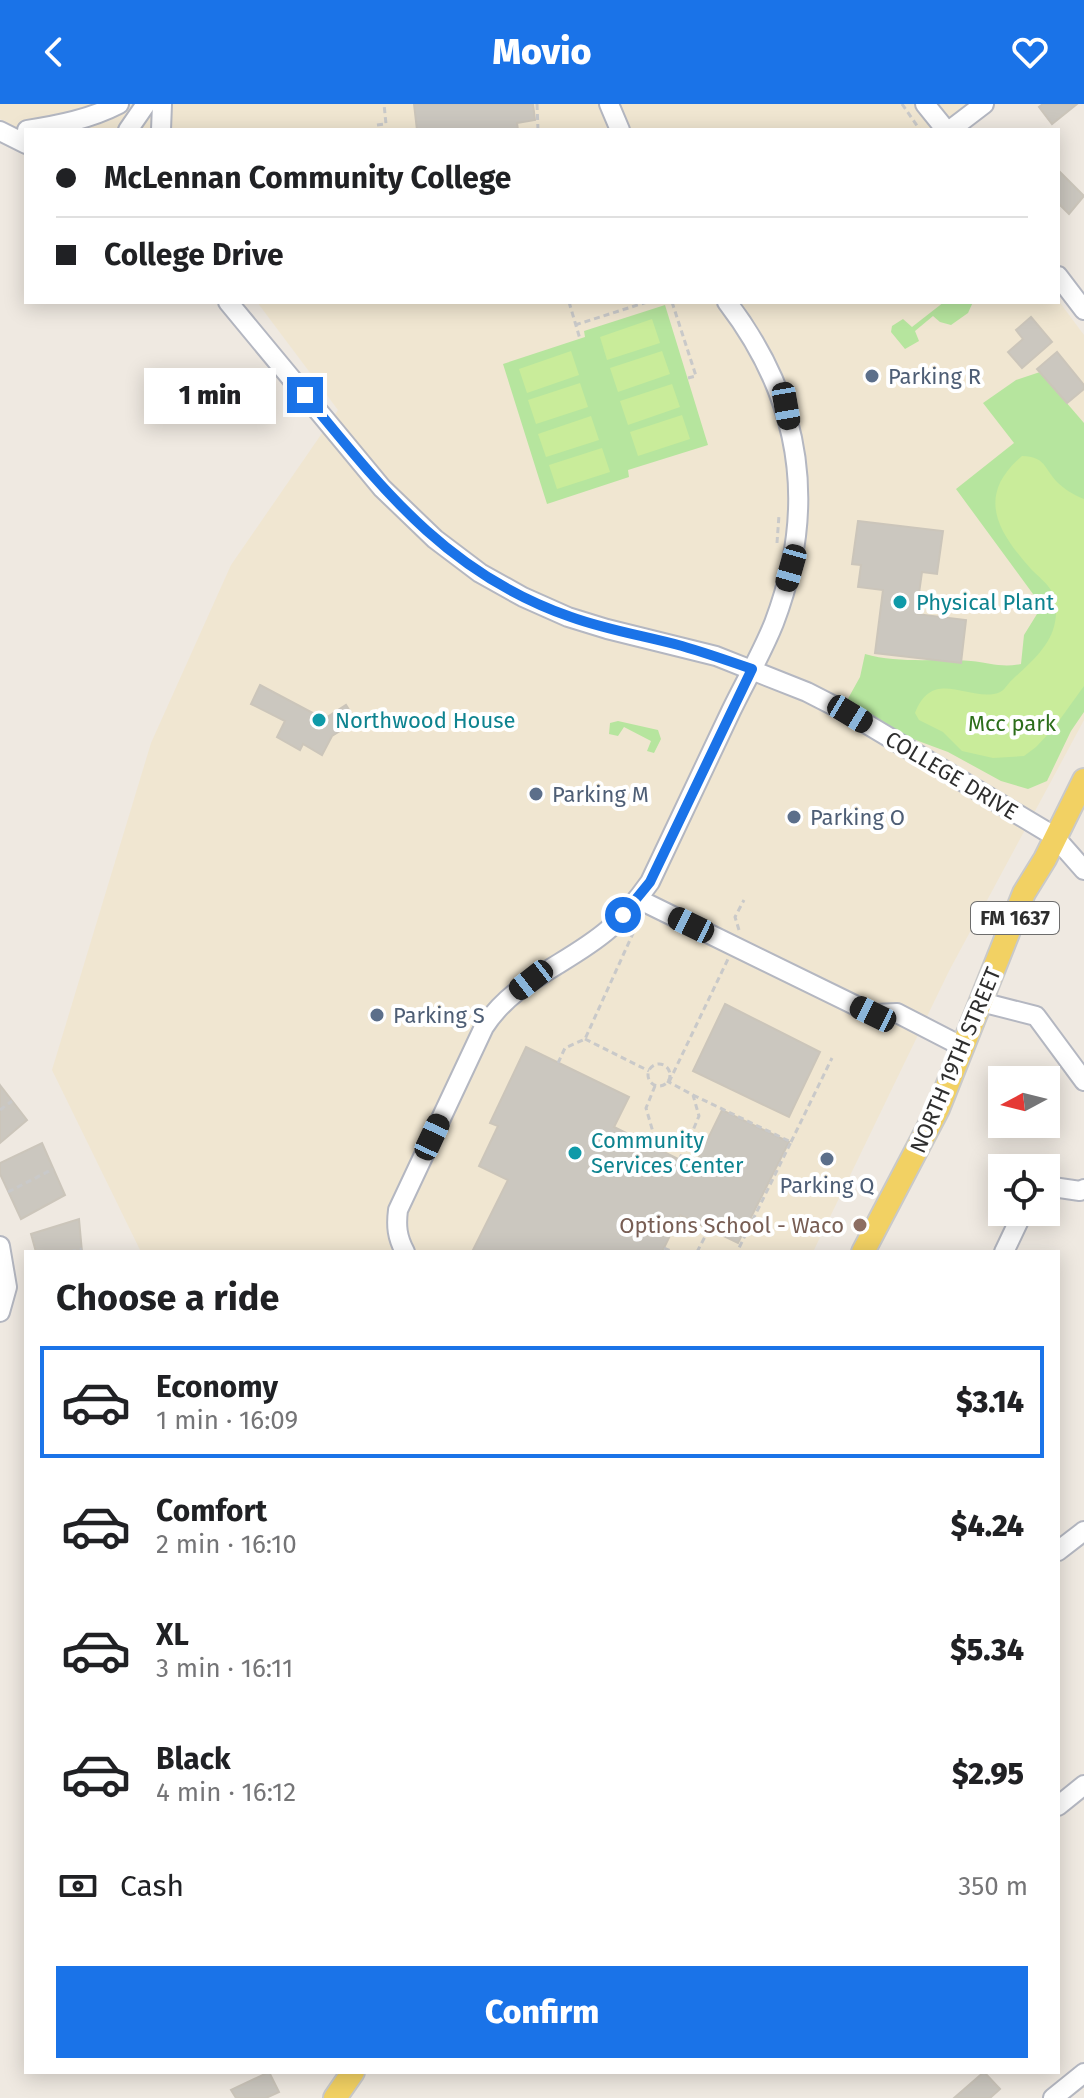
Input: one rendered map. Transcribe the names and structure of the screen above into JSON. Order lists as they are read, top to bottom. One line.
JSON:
{"streets":{"main road":["FM 1637","NORTH 19TH STREET"],"street":["COLLEGE DRIVE"]},"crossings":[["COLLEGE DRIVE","NORTH 19TH STREET"]],"parks":["Mcc park"],"places":["Parking R","Physical Plant","Northwood House","Parking M","Parking O","Parking S","Community Services Center","Parking Q","Options School - Waco"],"north":"left","page":{"header":"Movio","banner":["McLennan Community College","College Drive"],"bubble":"1 min","heading":"Choose a ride","list":[{"name":"Economy","note":"1 min · 16:09","value":"$3.14"},{"name":"Comfort","note":"2 min · 16:10","value":"$4.24"},{"name":"XL","note":"3 min · 16:11","value":"$5.34"},{"name":"Black","note":"4 min · 16:12","value":"$2.95"}],"pay":["Cash","350 m"],"buttons":"Confirm"}}
